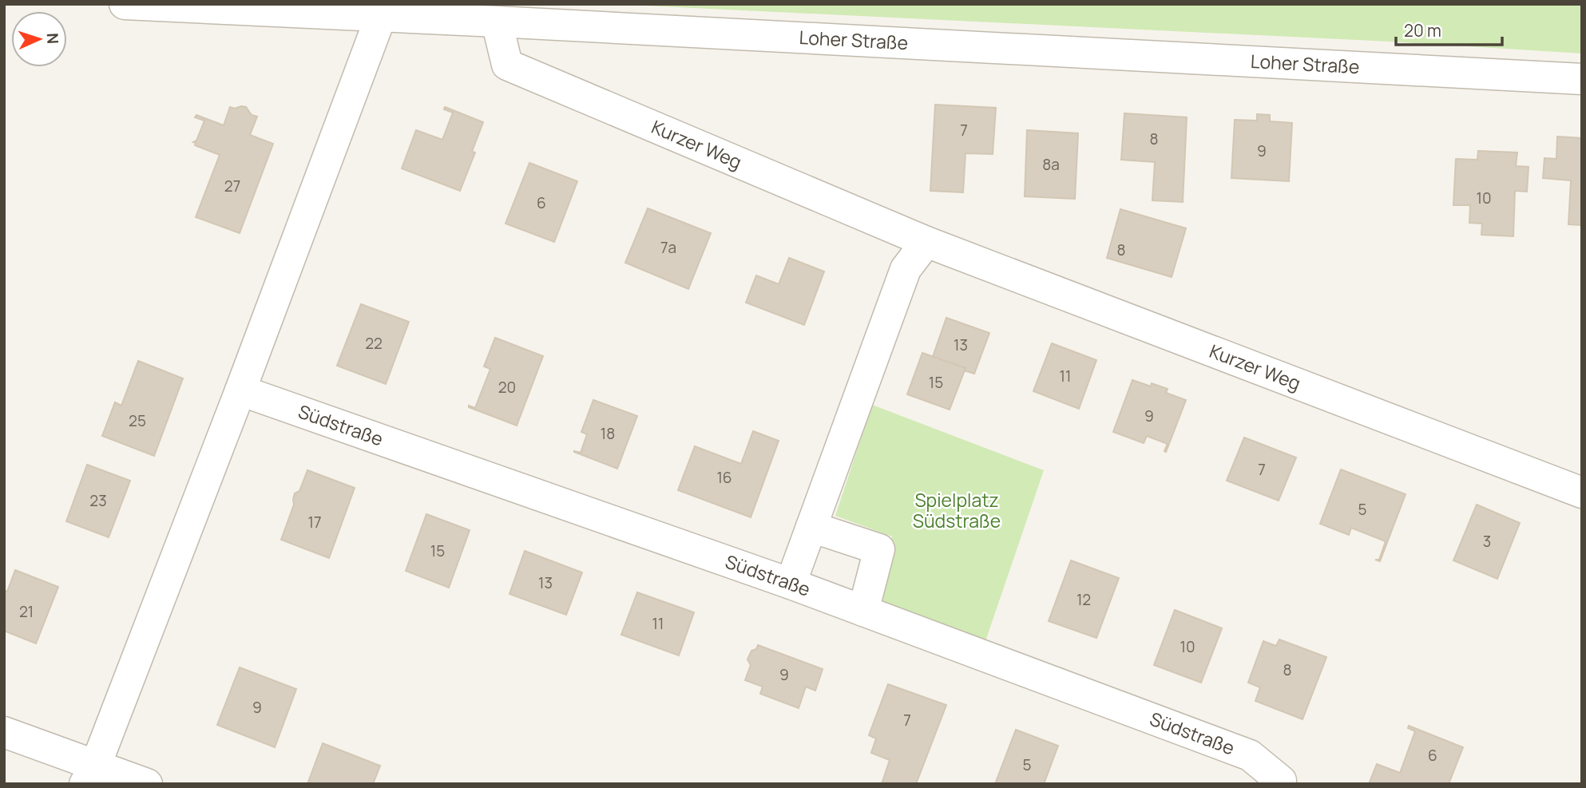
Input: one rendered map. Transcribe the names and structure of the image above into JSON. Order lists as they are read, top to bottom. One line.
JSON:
{"streets":{"street":["Loher Straße","Kurzer Weg","Südstraße"]},"crossings":[["Loher Straße","Kurzer Weg"]],"parks":["Spielplatz Südstraße"],"house_numbers":["7","8","9","8a","27","10","6","7a","8","22","13","11","15","20","9","25","18","7","16","23","5","17","3","15","13","12","21","11","10","8","9","9","7","6","5"],"scale_bar":"20 m","north":"right"}
